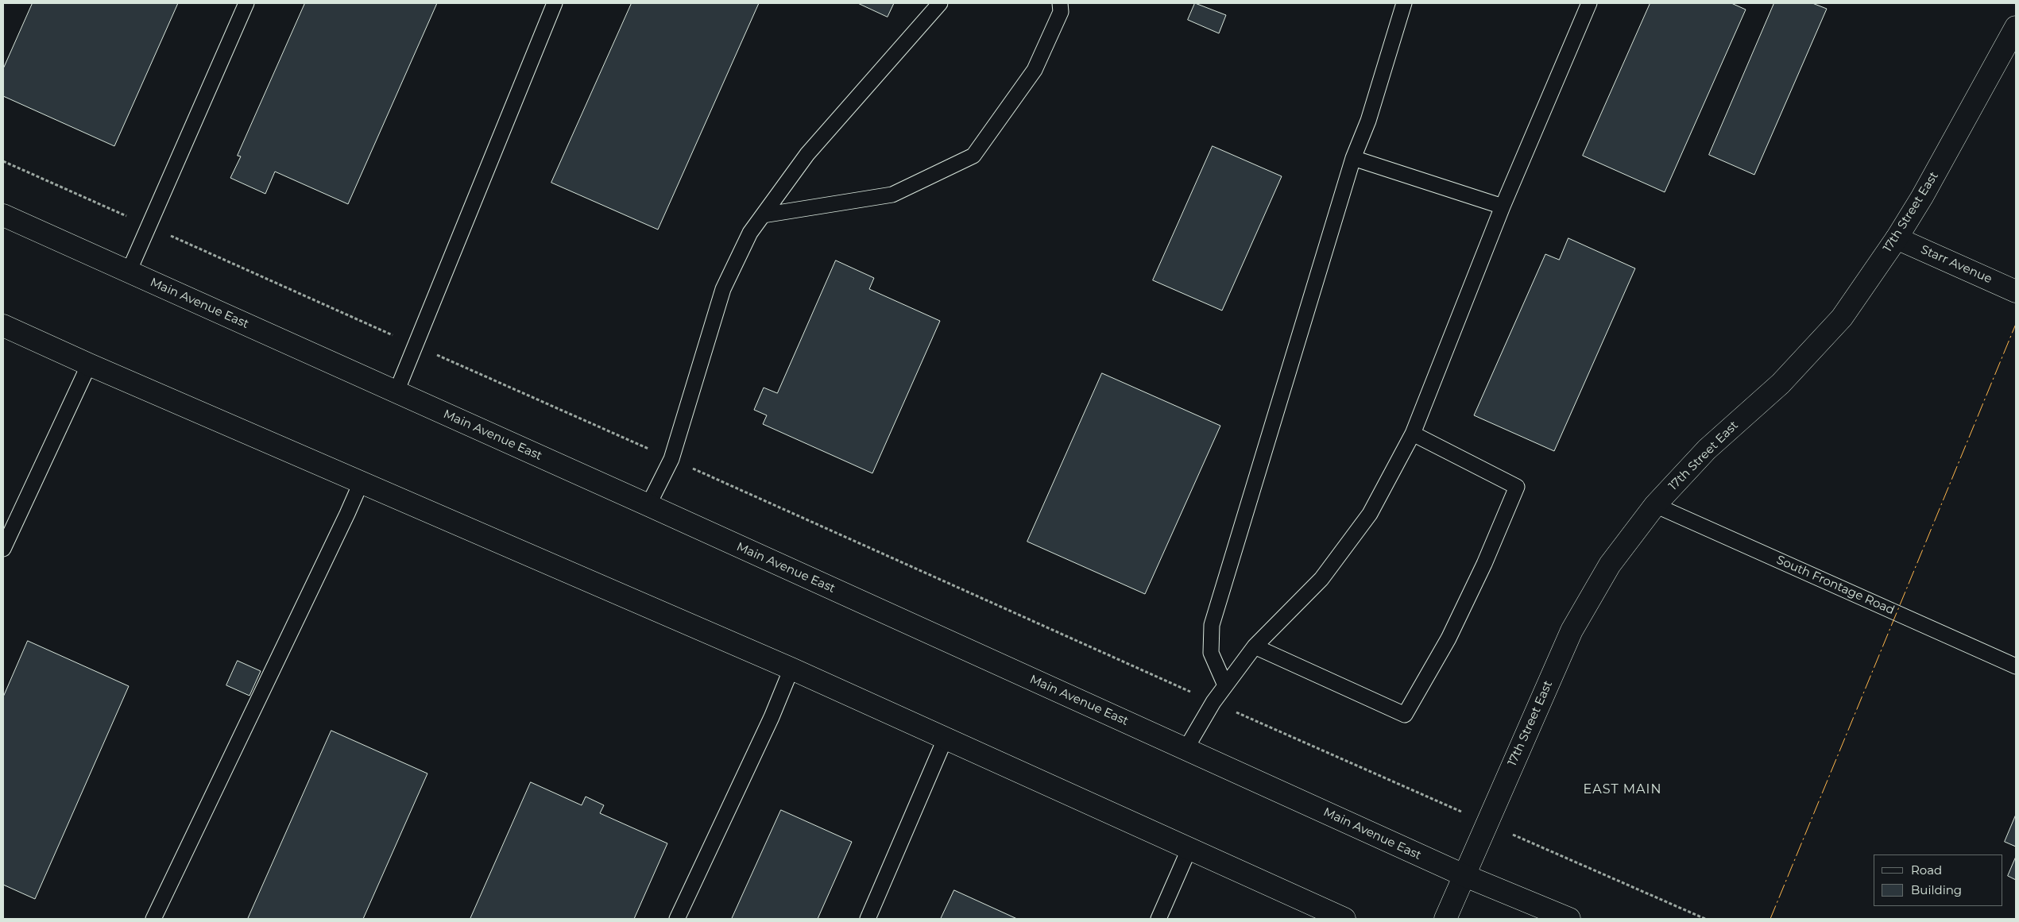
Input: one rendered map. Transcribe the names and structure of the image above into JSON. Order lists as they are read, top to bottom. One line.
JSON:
{"streets":{"main road":["17th Street East","Starr Avenue","Main Avenue East"],"lane":["South Frontage Road"]},"crossings":[["17th Street East","Starr Avenue"],["17th Street East","Main Avenue East"],["17th Street East","South Frontage Road"]],"districts":["EAST MAIN"],"legend":["Road","Building"]}
